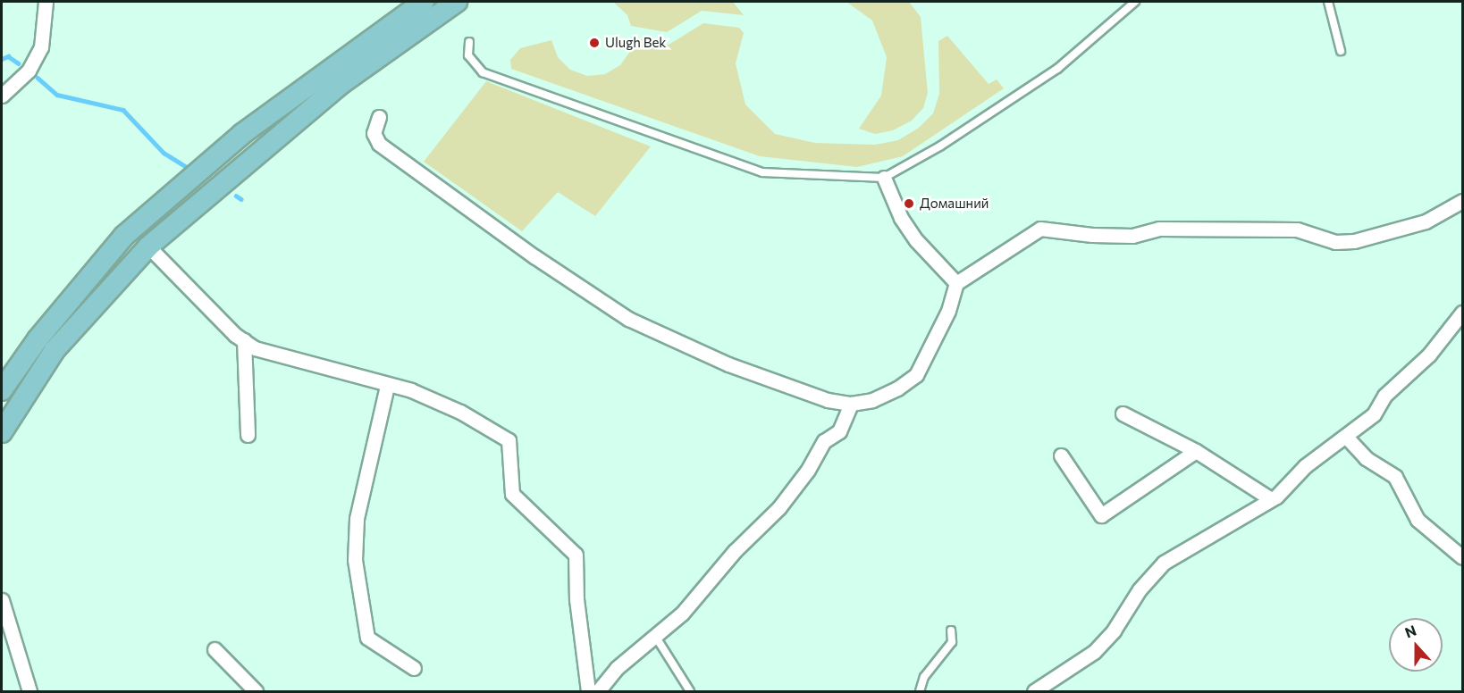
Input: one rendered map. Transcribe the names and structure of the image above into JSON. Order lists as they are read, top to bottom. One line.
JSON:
{"places":["Ulugh Bek","Домашний"],"north":"top"}
